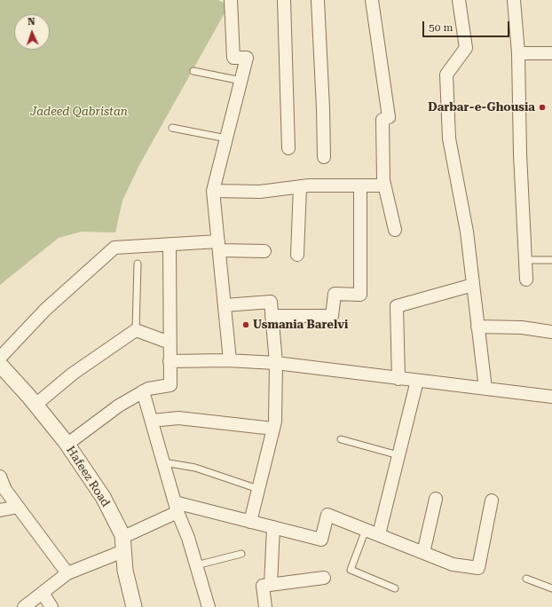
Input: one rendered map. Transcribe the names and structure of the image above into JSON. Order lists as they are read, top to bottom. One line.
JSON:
{"streets":{"street":["Hafeez Road"]},"parks":["Jadeed Qabristan"],"places":["Darbar-e-Ghousia","Usmania Barelvi"],"scale_bar":"50 m","north":"top"}
